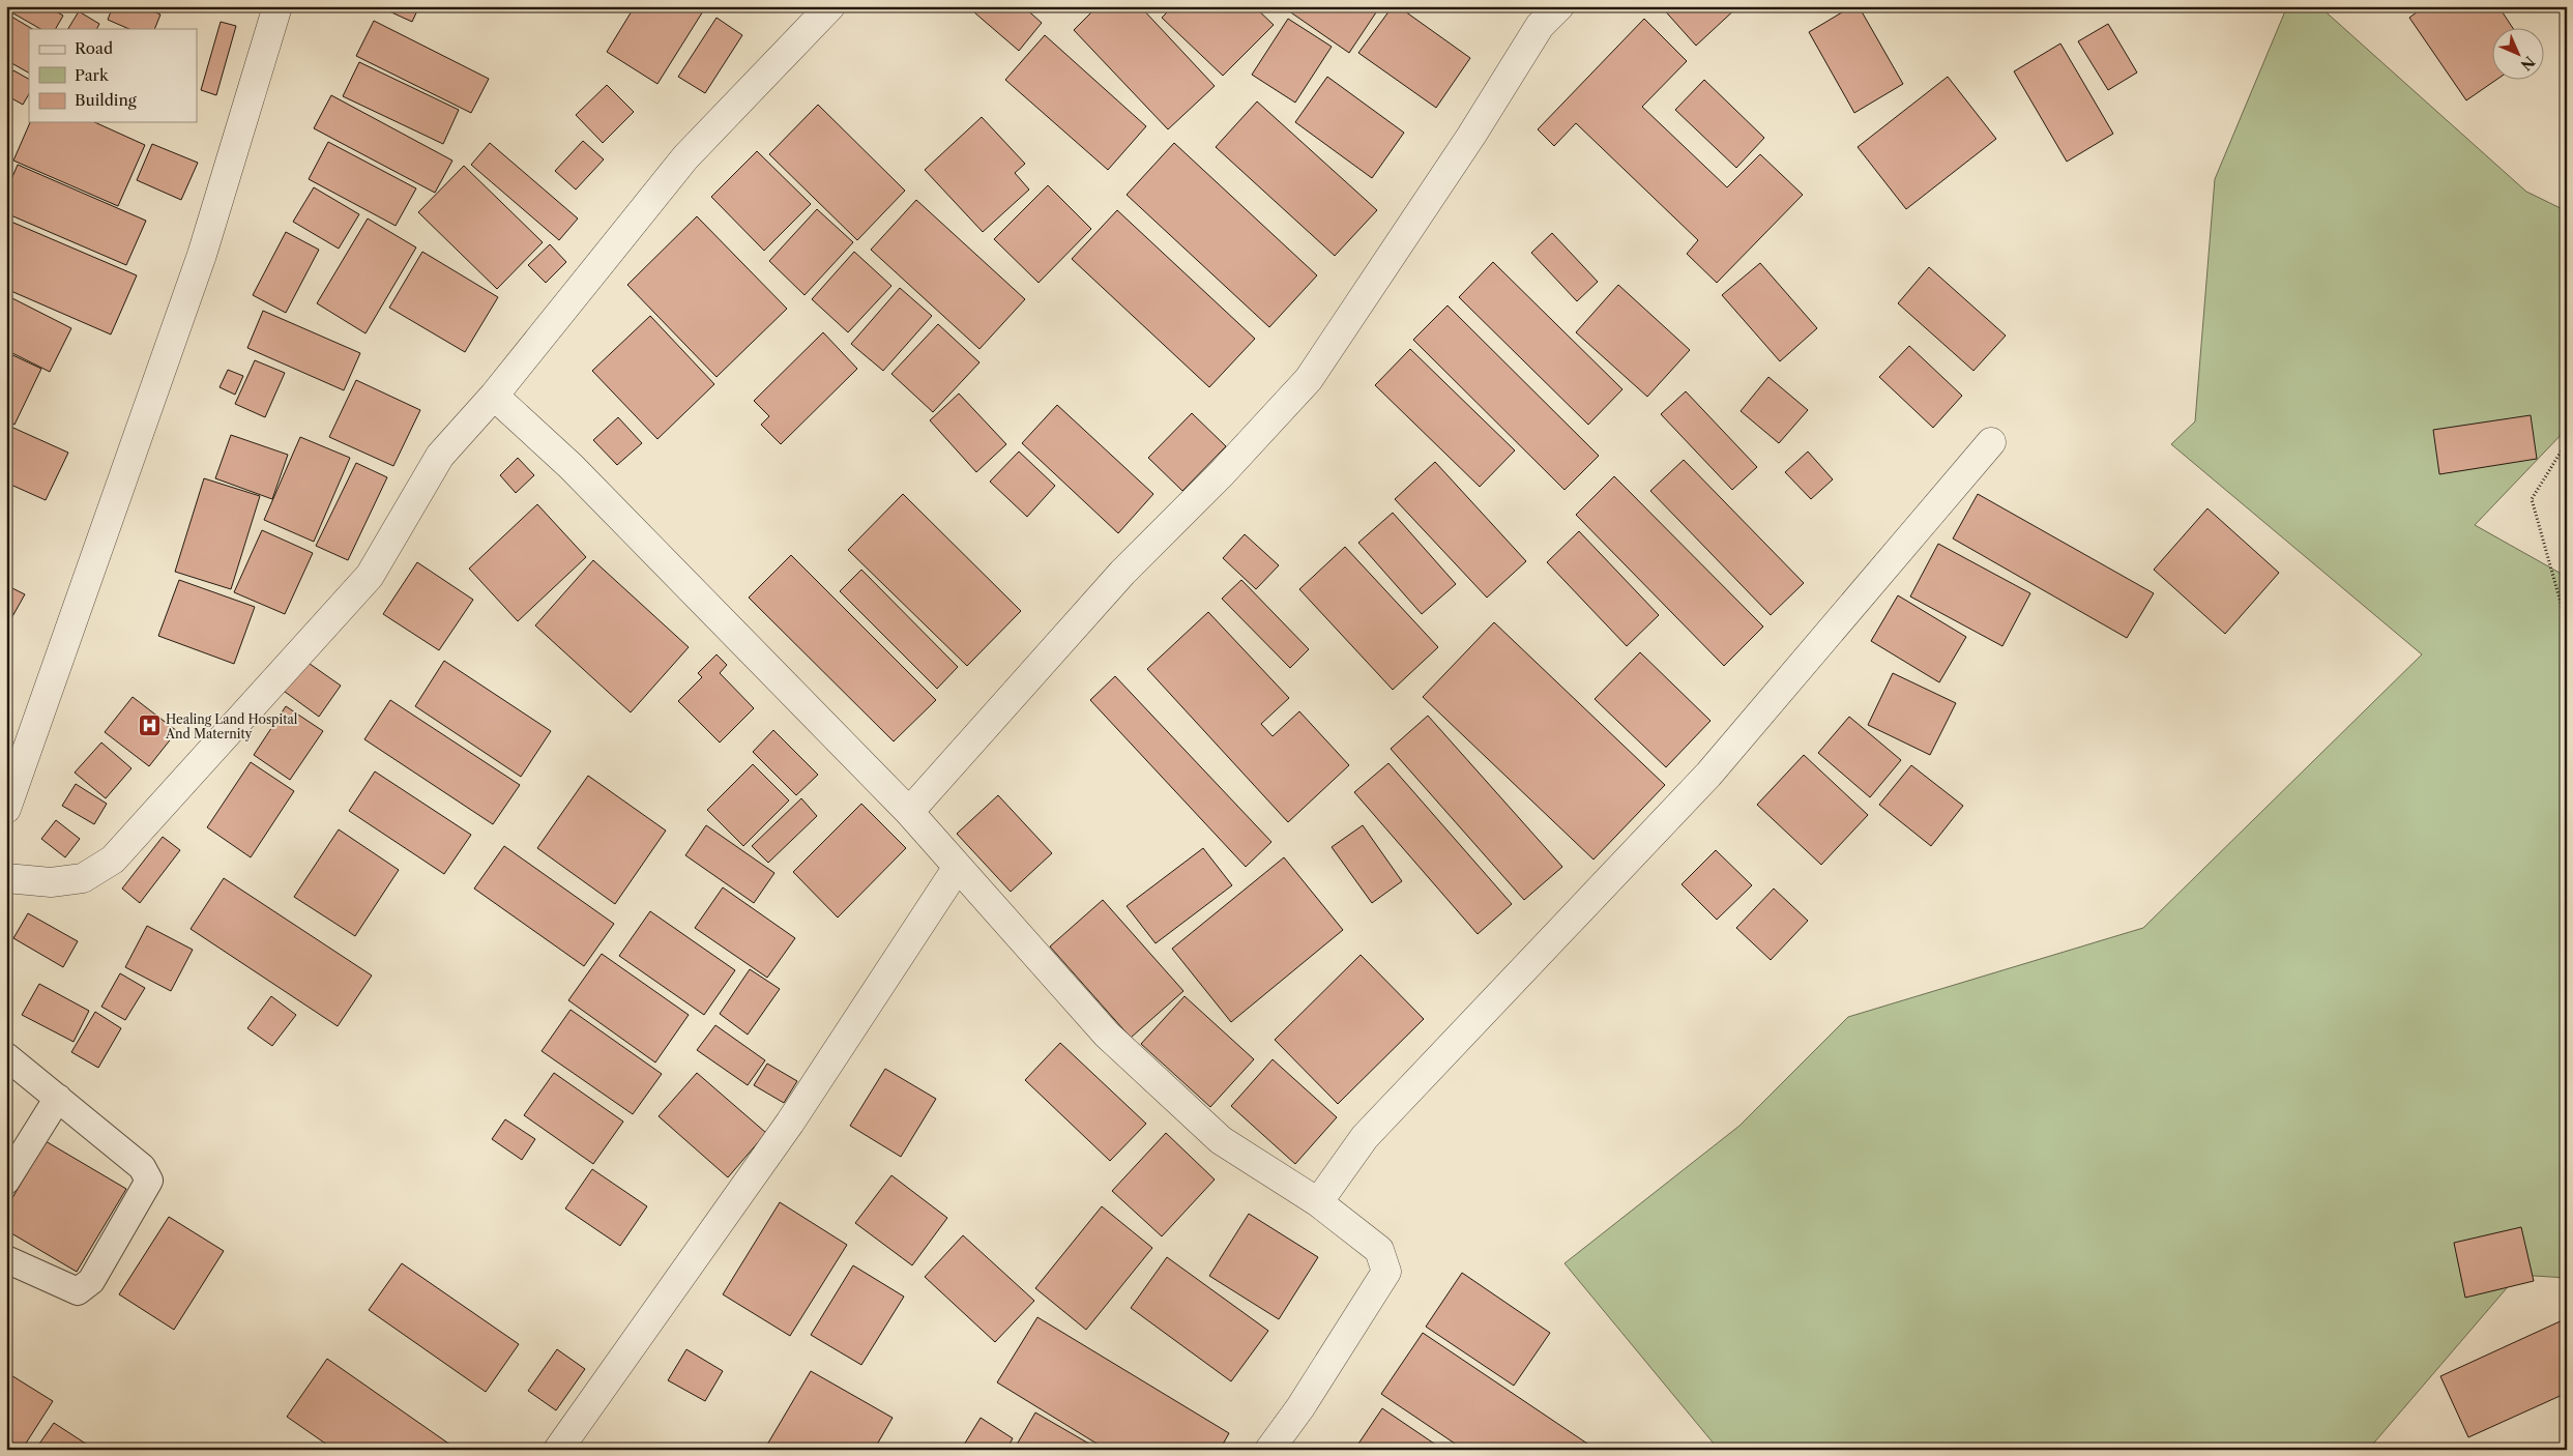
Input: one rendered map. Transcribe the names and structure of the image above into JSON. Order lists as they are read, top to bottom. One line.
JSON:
{"places":{"hospital":["Healing Land Hospital And Maternity"]},"legend":["Road","Park","Building"],"north":"bottom right"}
